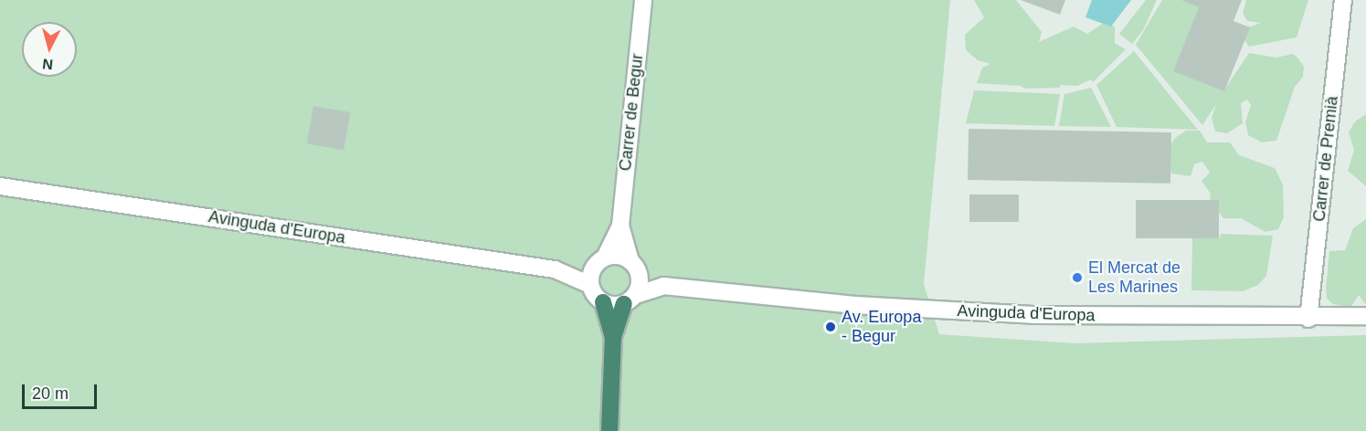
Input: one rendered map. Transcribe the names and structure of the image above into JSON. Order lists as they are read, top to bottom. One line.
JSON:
{"streets":{"street":["Carrer de Begur","Carrer de Premià","Avinguda d'Europa"]},"crossings":[["Carrer de Begur","Avinguda d'Europa"],["Carrer de Premià","Avinguda d'Europa"]],"places":["El Mercat de Les Marines","Av. Europa - Begur"],"scale_bar":"20 m","north":"bottom"}
